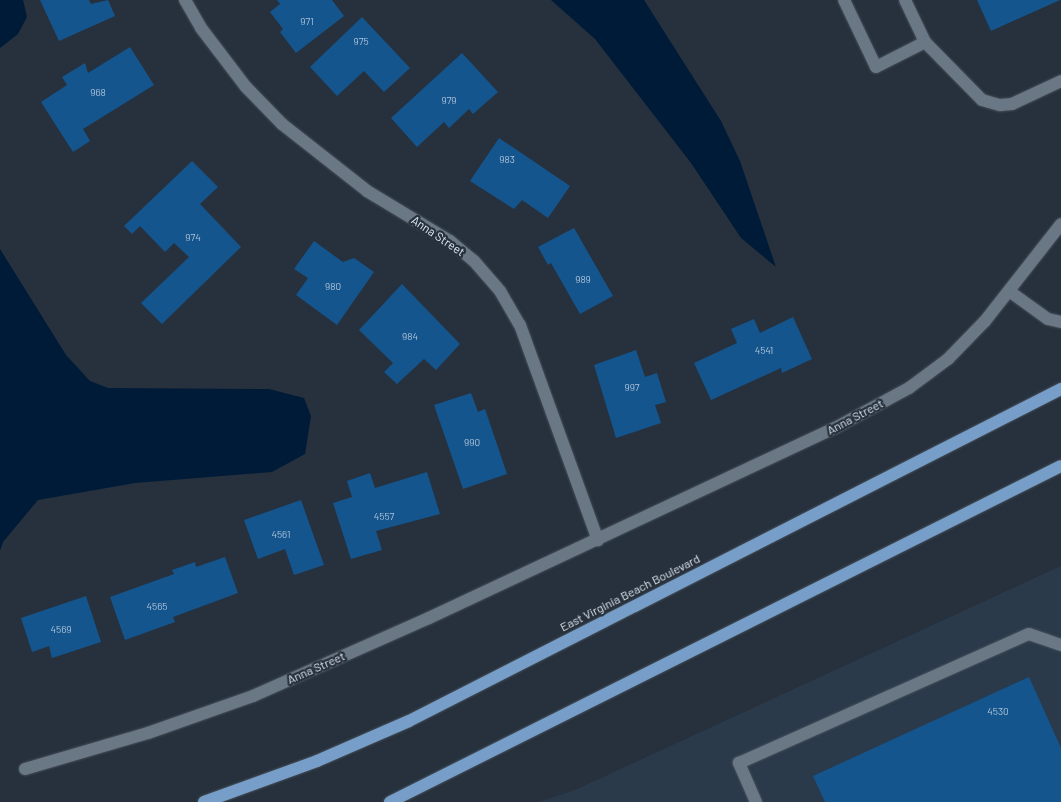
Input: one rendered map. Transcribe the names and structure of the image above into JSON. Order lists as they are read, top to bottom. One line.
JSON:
{"streets":{"main road":["East Virginia Beach Boulevard"],"street":["Anna Street"]},"house_numbers":["971","975","968","979","983","974","989","980","984","4541","997","990","4557","4561","4565","4569","4530"]}
